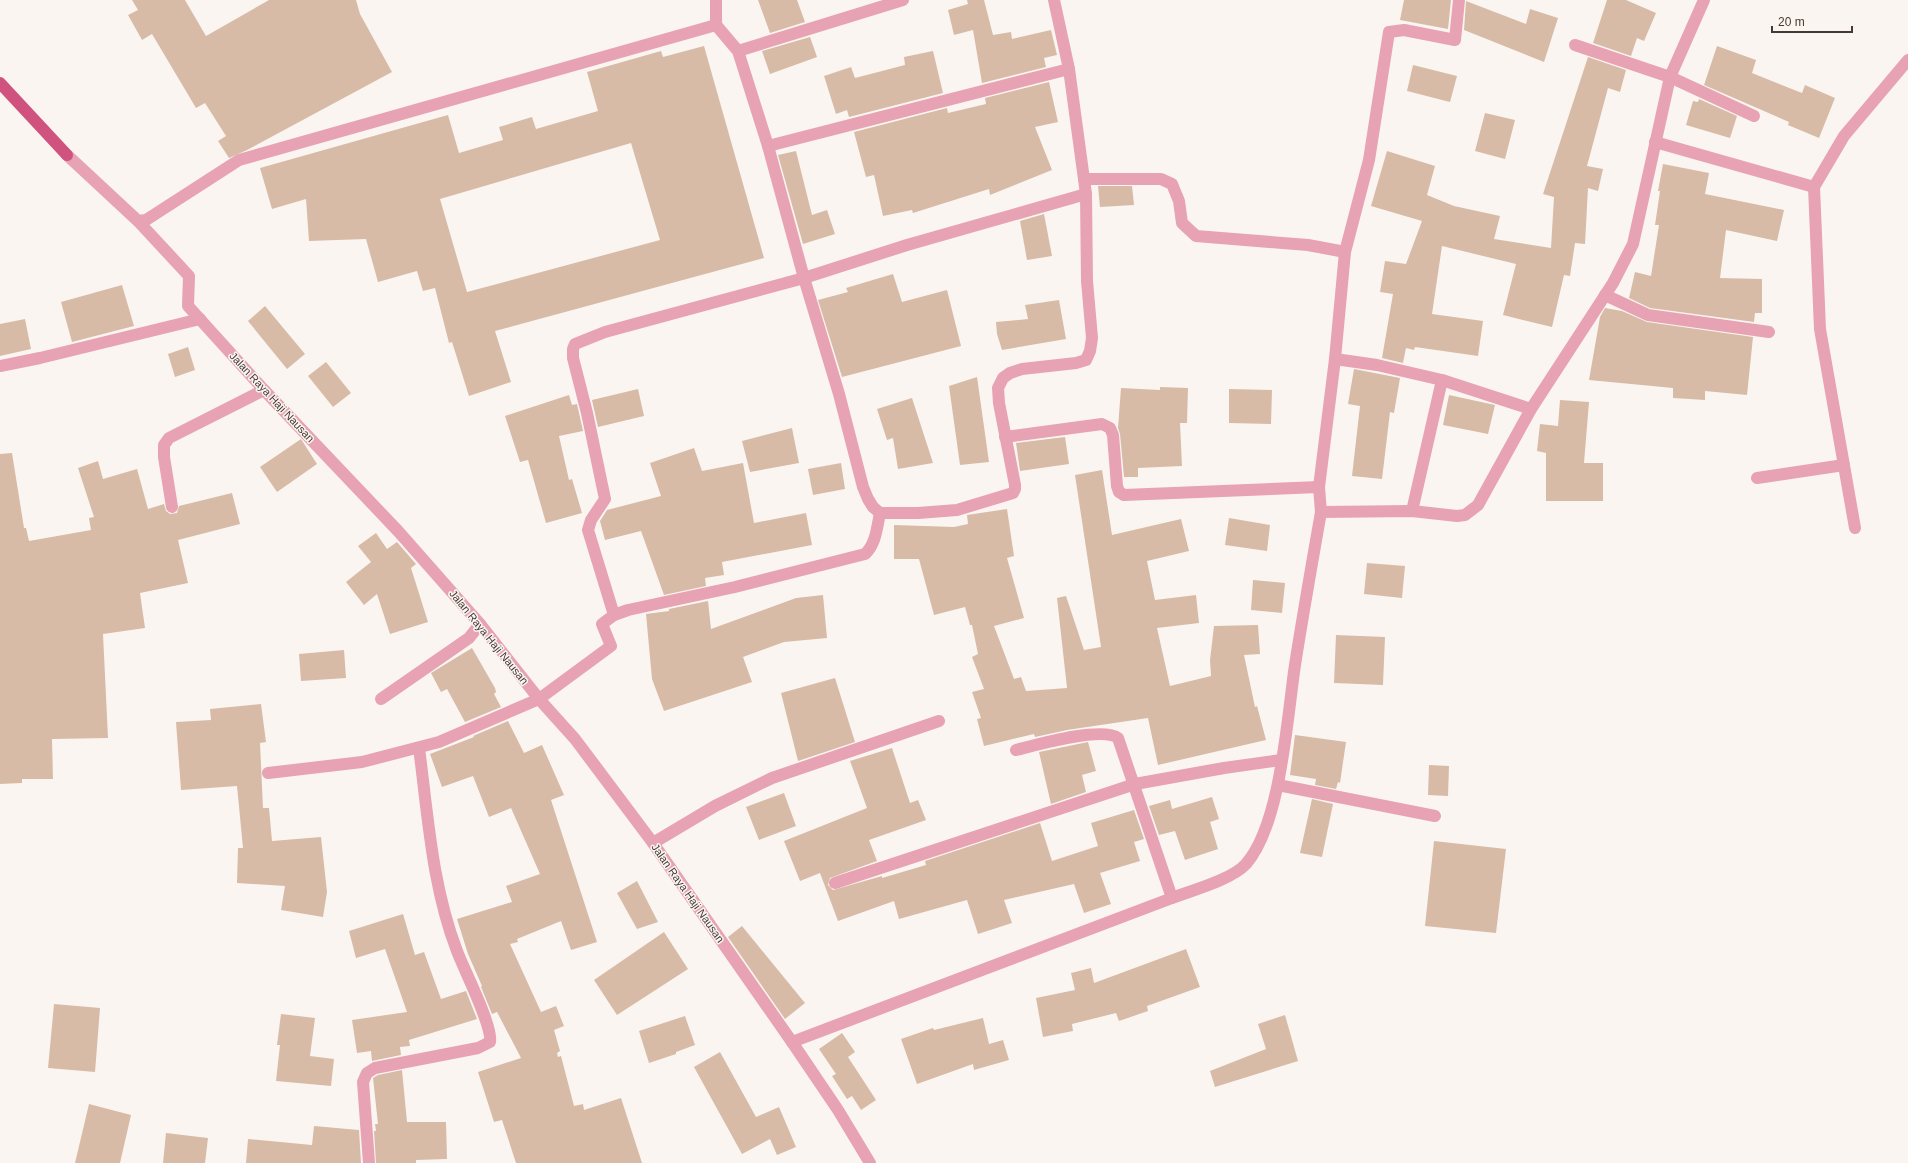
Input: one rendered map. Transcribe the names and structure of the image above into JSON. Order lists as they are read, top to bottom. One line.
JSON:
{"streets":{"main road":["Jalan Raya Haji Nausan"]},"scale_bar":"20 m"}
